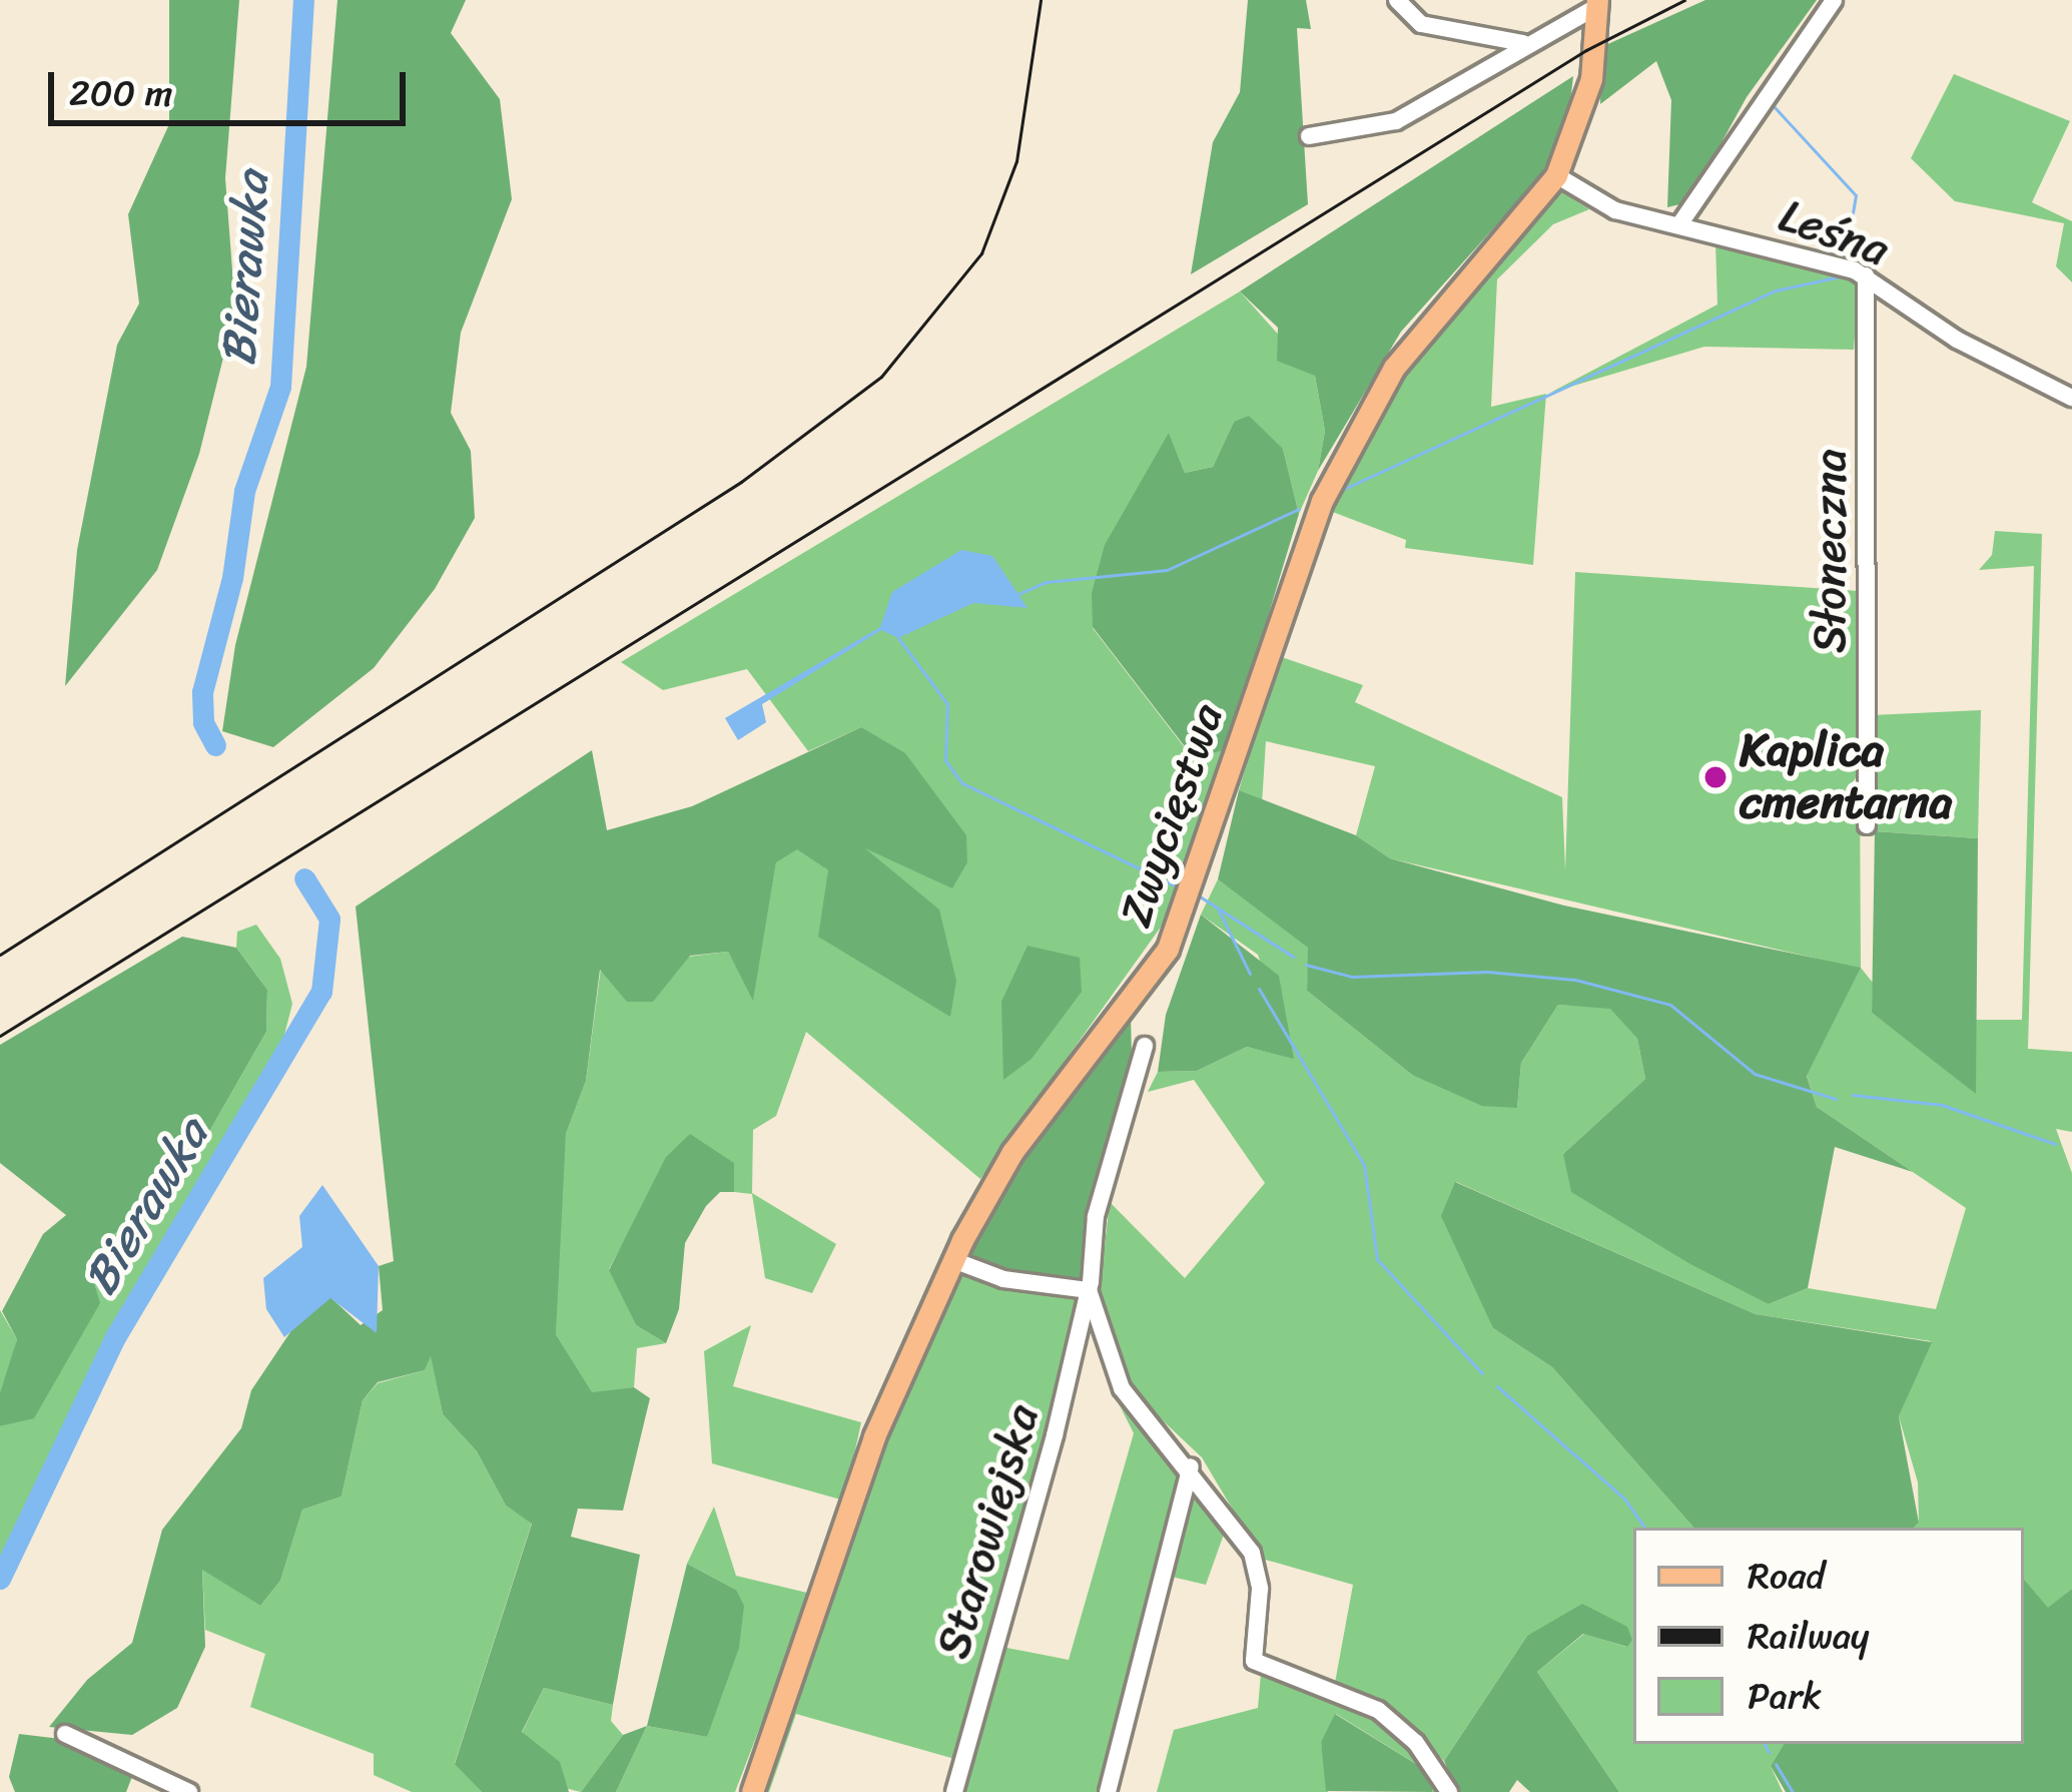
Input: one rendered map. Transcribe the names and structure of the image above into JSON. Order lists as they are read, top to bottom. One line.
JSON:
{"streets":{"main road":["Zwycięstwa"],"street":["Leśna","Słoneczna","Starowiejska"]},"crossings":[["Leśna","Słoneczna"],["Leśna","Zwycięstwa"]],"water":["Bierawka"],"places":["Kaplica cmentarna"],"legend":["Road","Railway","Park"],"scale_bar":"200 m"}
